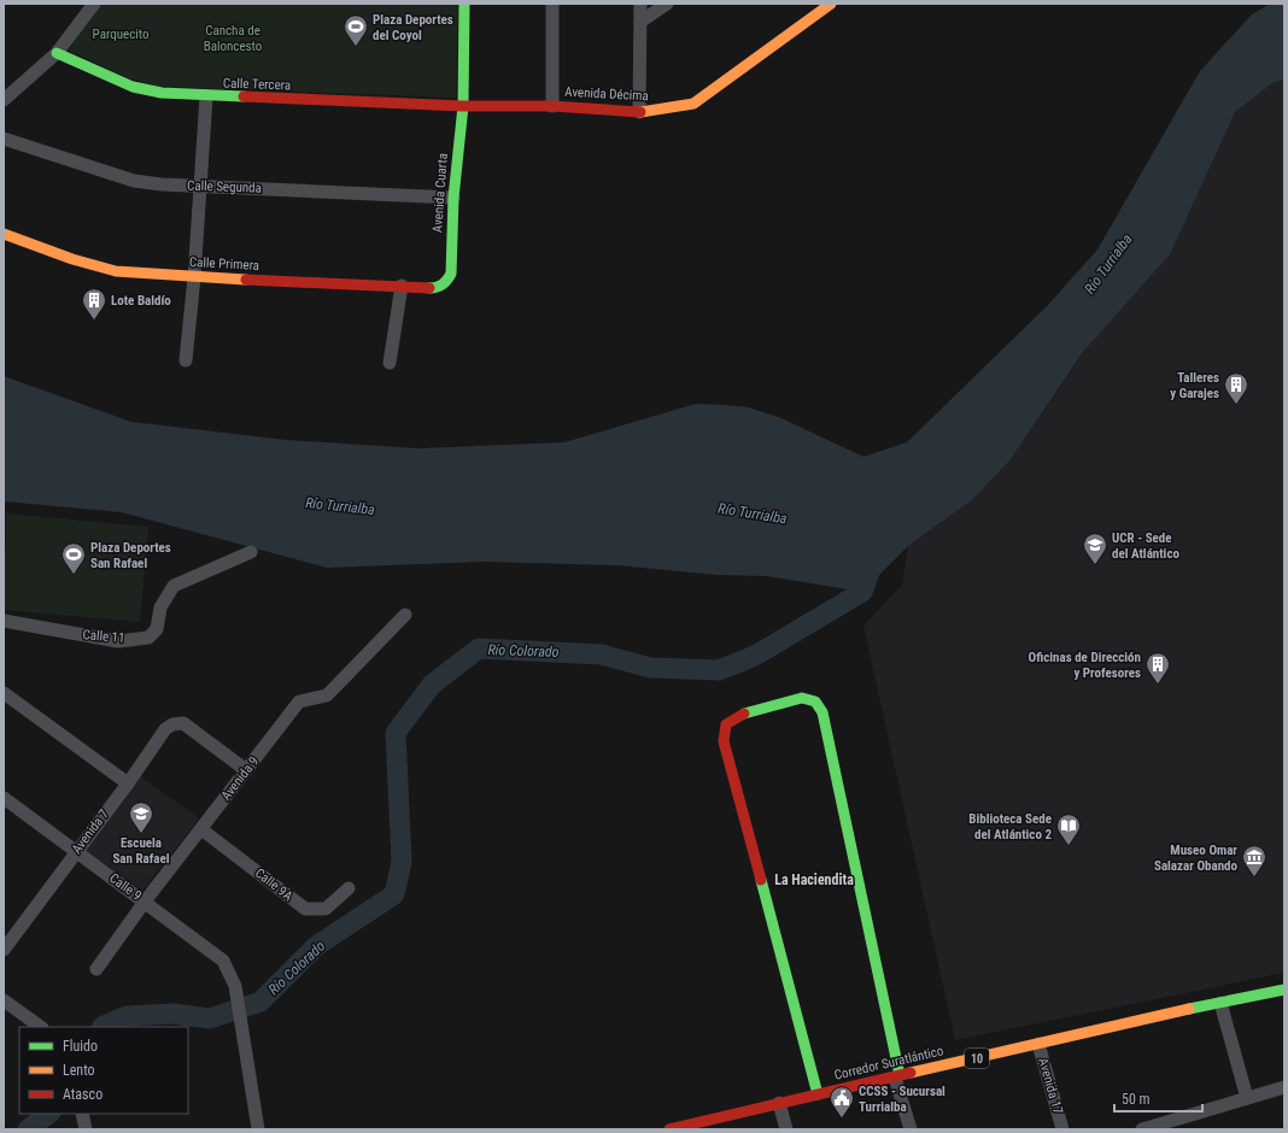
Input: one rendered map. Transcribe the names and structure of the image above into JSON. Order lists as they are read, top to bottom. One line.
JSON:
{"streets":{"street":["Calle Tercera","Avenida Décima","Calle Segunda","Avenida Cuarta","Calle Primera","Calle 11","Avenida 9","Avenida 7","Calle 9A","Calle 9","10","Corredor Suratlántico","Avenida 17"]},"crossings":[["Calle Tercera","Avenida Décima"],["Calle Tercera","Avenida Cuarta"],["Avenida Décima","Avenida Cuarta"],["Calle Segunda","Avenida Cuarta"],["Avenida Cuarta","Calle Primera"],["Avenida 9","Avenida 7"],["Avenida 9","Calle 9A"],["Avenida 9","Calle 9"],["Avenida 7","Calle 9"],["Corredor Suratlántico","Avenida 17"]],"districts":["La Haciendita"],"water":["Río Turrialba","Río Colorado"],"parks":["Cancha de Baloncesto","Parquecito"],"places":{"sports":["Plaza Deportes del Coyol","Plaza Deportes San Rafael"],"building":["Lote Baldío","Talleres y Garajes","Oficinas de Dirección y Profesores"],"school or university":["UCR - Sede del Atlántico","Escuela San Rafael"],"library":["Biblioteca Sede del Atlántico 2"],"museum":["Museo Omar Salazar Obando"],"public building":["CCSS - Sucursal Turrialba"]},"legend":["Fluido","Lento","Atasco"],"scale_bar":"50 m"}
